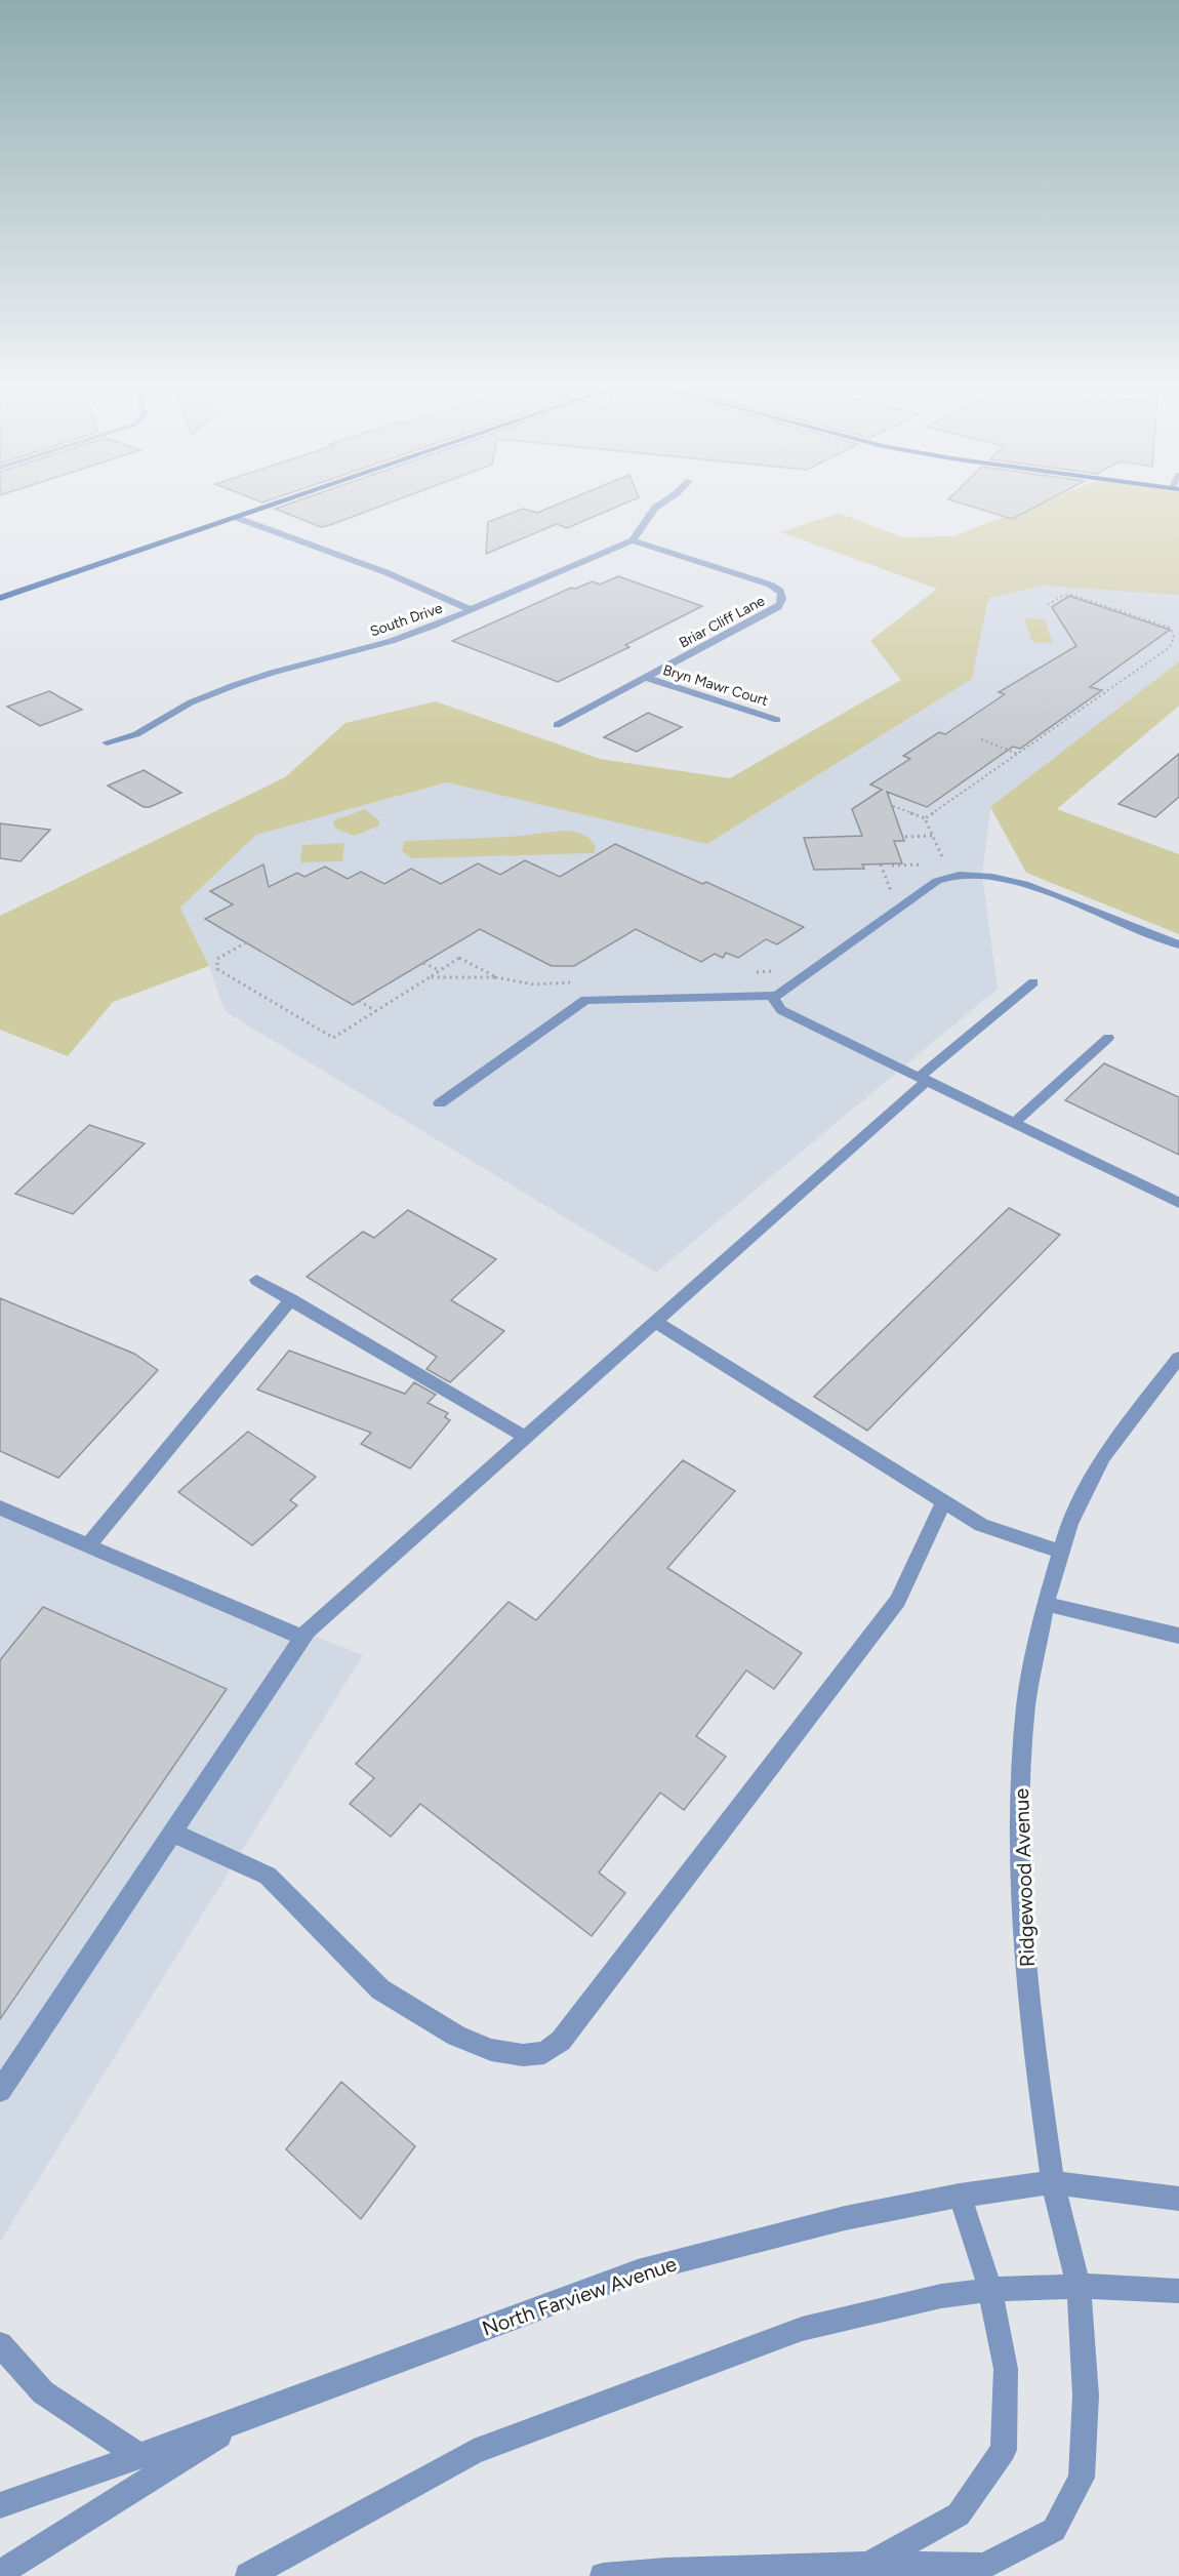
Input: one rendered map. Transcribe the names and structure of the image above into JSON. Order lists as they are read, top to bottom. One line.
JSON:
{"streets":{"street":["South Drive","Briar Cliff Lane","Bryn Mawr Court","Ridgewood Avenue","North Farview Avenue"]},"crossings":[["South Drive","Briar Cliff Lane"],["Briar Cliff Lane","Bryn Mawr Court"],["Ridgewood Avenue","North Farview Avenue"]]}
